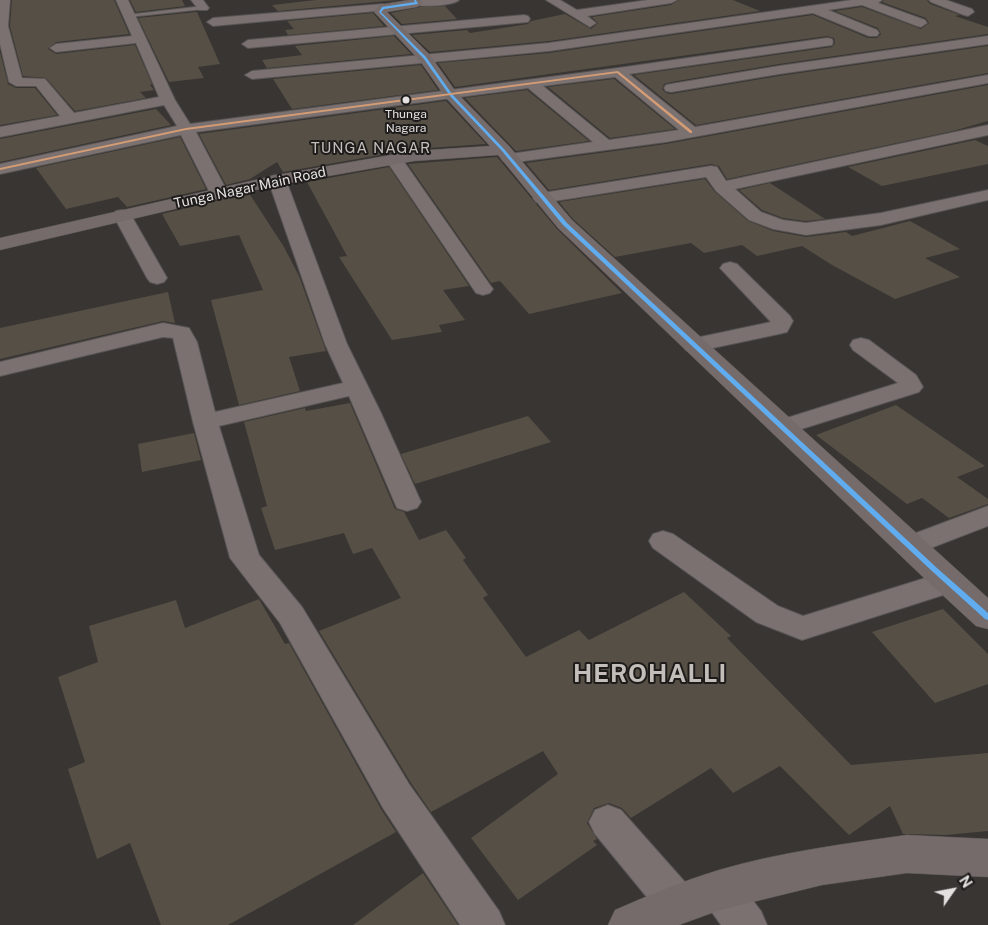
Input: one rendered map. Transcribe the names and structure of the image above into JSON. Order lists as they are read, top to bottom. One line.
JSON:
{"streets":{"street":["Tunga Nagar Main Road"]},"districts":["TUNGA NAGAR","HEROHALLI"],"places":["Thunga Nagara"],"north":"top right"}
